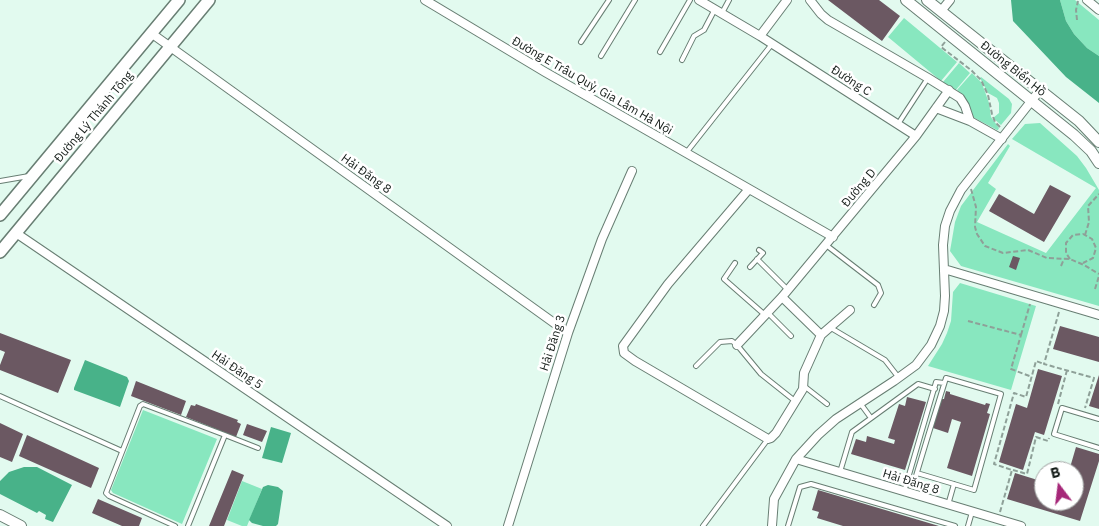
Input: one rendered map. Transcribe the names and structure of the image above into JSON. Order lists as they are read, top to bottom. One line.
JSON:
{"streets":{"main road":["Đường Lý Thánh Tông"],"street":["Đường Biển Hồ","Đường C","Đường E Trâu Quỳ, Gia Lâm Hà Nội","Hải Đăng 8","Đường D","Hải Đăng 3","Hải Đăng 5"]},"crossings":[["Đường C","Đường D"],["Đường E Trâu Quỳ, Gia Lâm Hà Nội","Đường D"],["Đường Lý Thánh Tông","Hải Đăng 8"],["Đường Lý Thánh Tông","Hải Đăng 5"],["Hải Đăng 8","Hải Đăng 3"]],"north":"top"}
